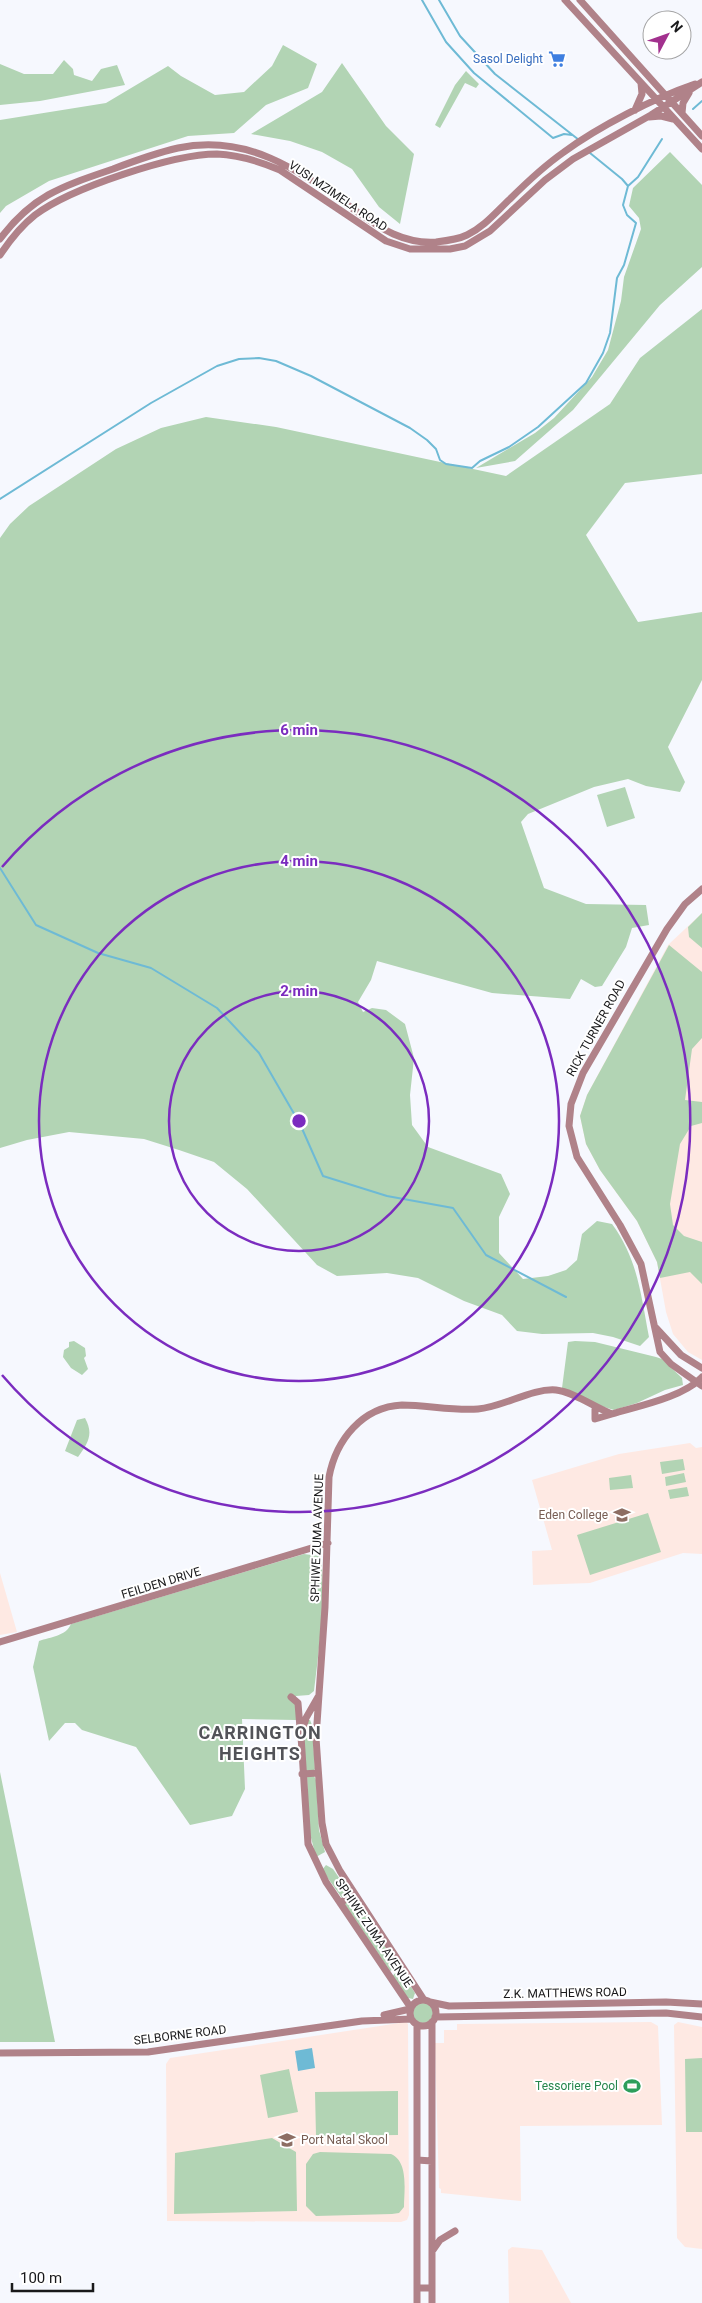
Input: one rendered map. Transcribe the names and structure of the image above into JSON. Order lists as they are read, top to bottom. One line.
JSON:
{"streets":{"street":["VUSI MZIMELA ROAD","RICK TURNER ROAD","SPHIWE ZUMA AVENUE","FEILDEN DRIVE","Z.K. MATTHEWS ROAD","SELBORNE ROAD"]},"crossings":[["SPHIWE ZUMA AVENUE","FEILDEN DRIVE"],["SPHIWE ZUMA AVENUE","Z.K. MATTHEWS ROAD"],["SPHIWE ZUMA AVENUE","SELBORNE ROAD"],["Z.K. MATTHEWS ROAD","SELBORNE ROAD"]],"districts":["CARRINGTON HEIGHTS"],"places":{"supermarket":["Sasol Delight"],"school or university":["Eden College","Port Natal Skool"],"sports":["Tessoriere Pool"]},"scale_bar":"100 m","north":"top right","rings":["6 min","4 min","2 min"]}
